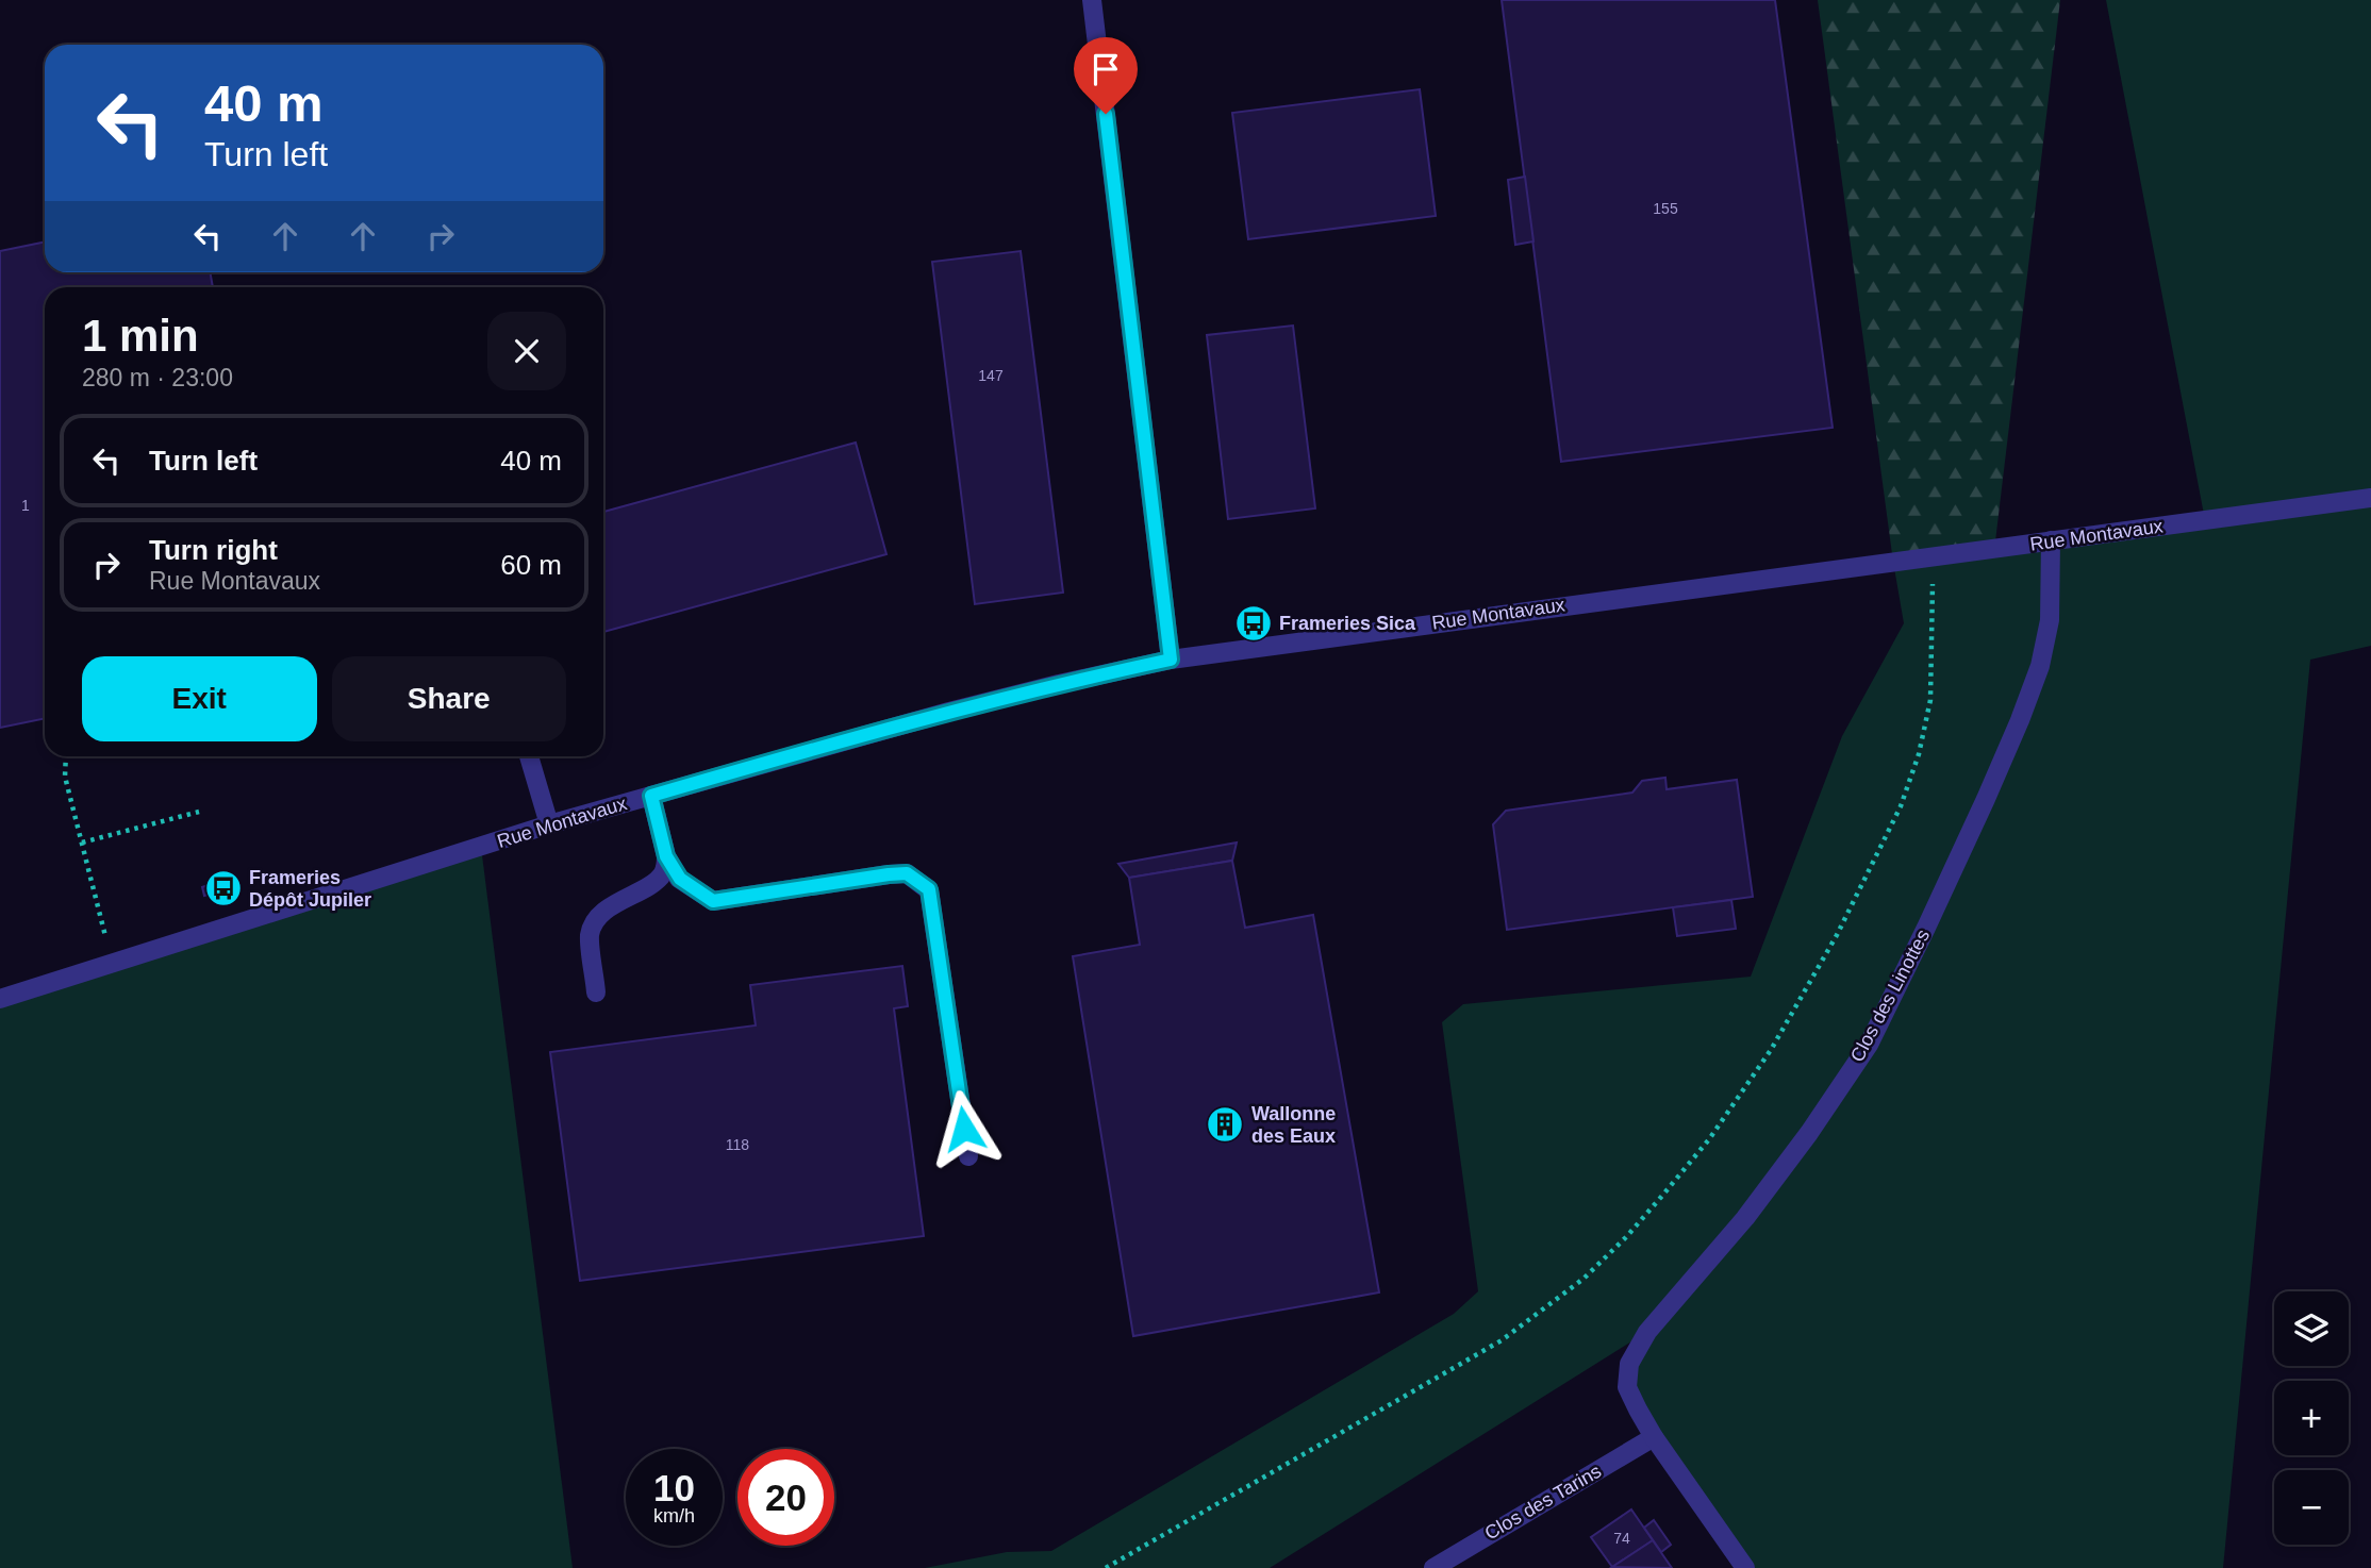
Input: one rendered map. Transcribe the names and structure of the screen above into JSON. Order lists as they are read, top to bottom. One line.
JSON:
{"streets":{"street":["Rue Montavaux","Clos des Linottes","Clos des Tarins"]},"crossings":[["Rue Montavaux","Clos des Linottes"],["Clos des Linottes","Clos des Tarins"]],"places":{"bus stop":["Frameries Sica","Frameries Dépôt Jupiler"],"building":["Wallonne des Eaux"]},"house_numbers":["155","147","1","118","74"],"page":{"turn":["40 m","Turn left"],"heading":["1 min","280 m · 23:00"],"list":[{"name":"Turn left","value":"40 m"},{"name":"Turn right","note":"Rue Montavaux","value":"60 m"}],"buttons":["Exit","Share"],"map_buttons":["+","−"],"speed":"10 km/h","limit":"20"}}
